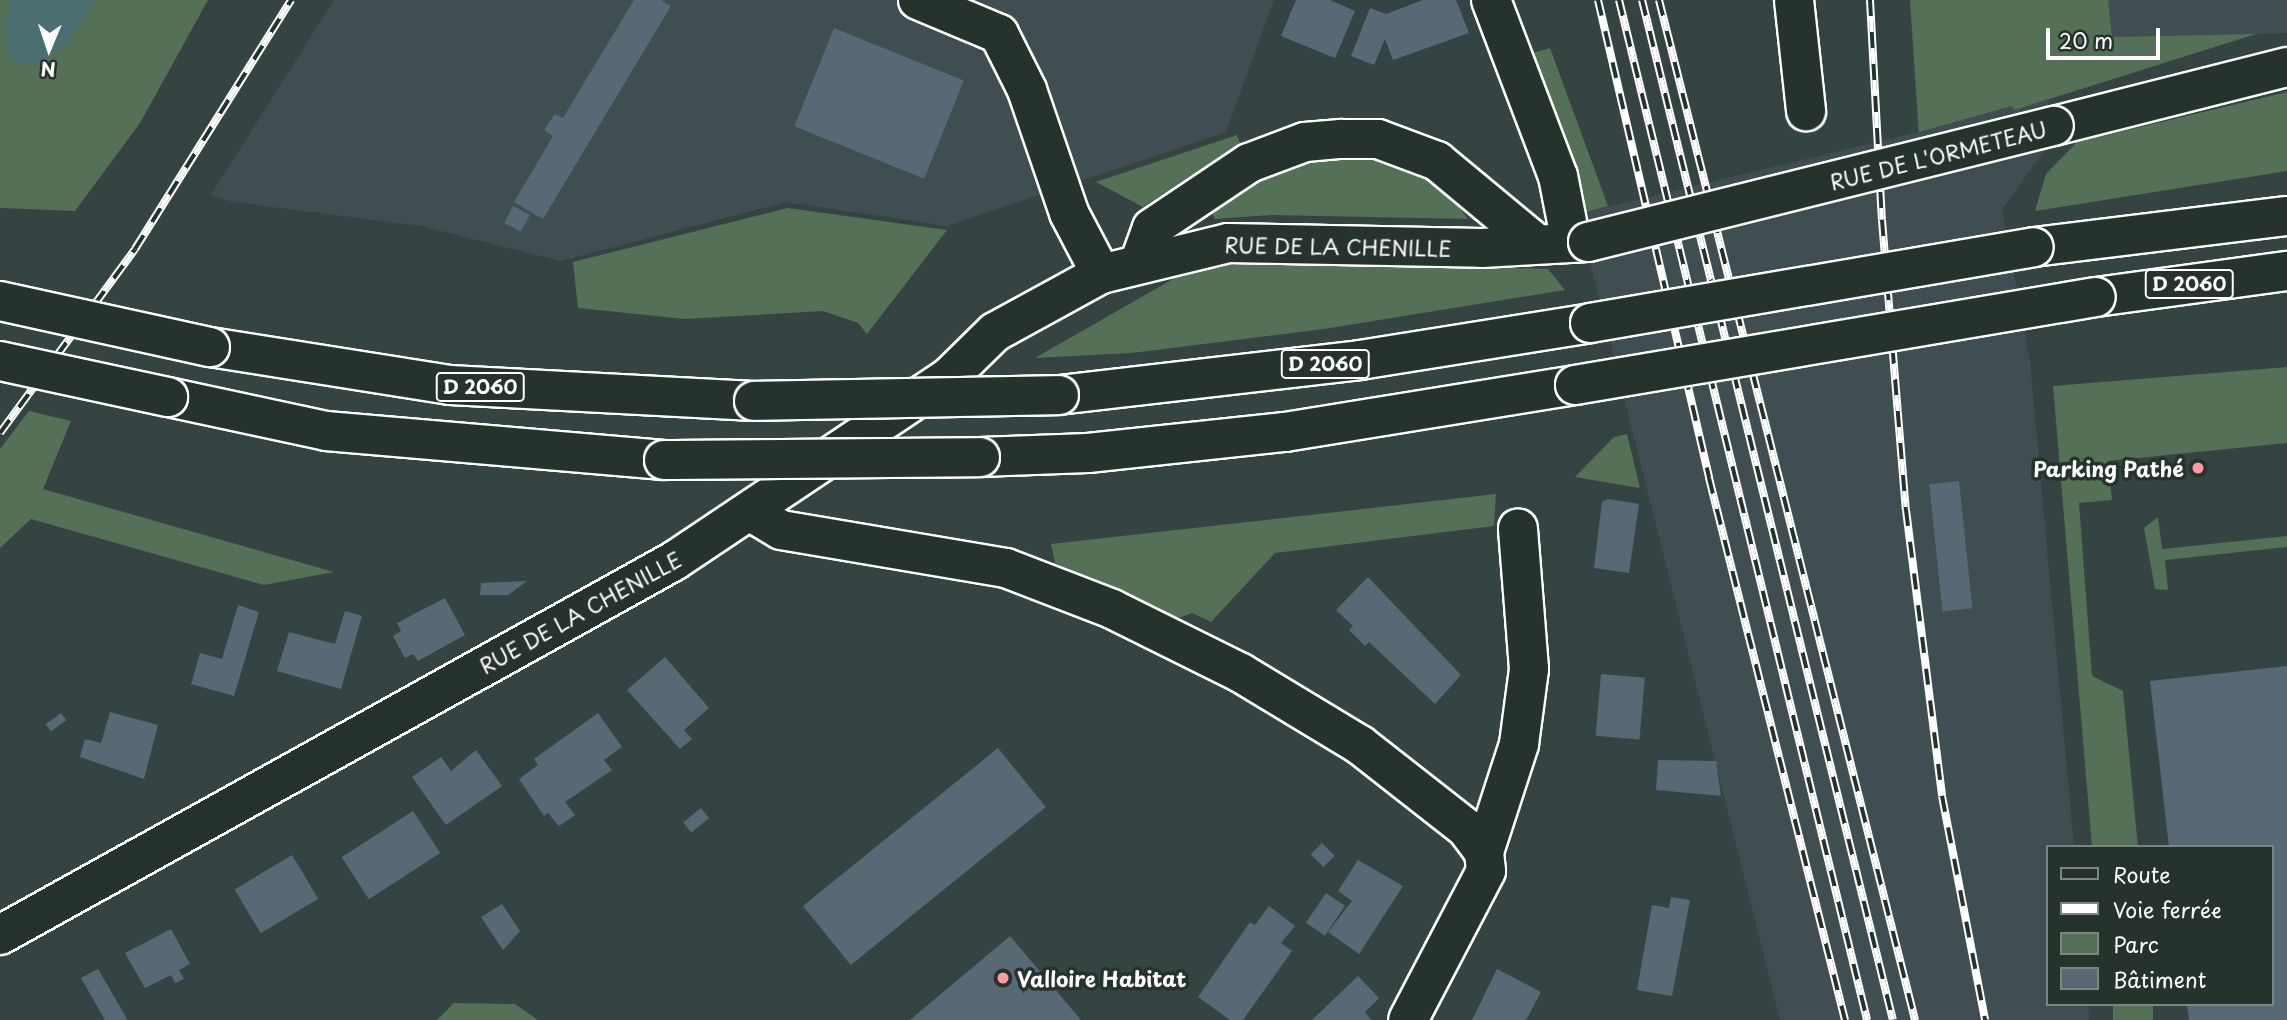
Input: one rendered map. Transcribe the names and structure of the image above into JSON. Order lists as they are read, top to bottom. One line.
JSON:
{"streets":{"main road":["RUE DE L'ORMETEAU","RUE DE LA CHENILLE","D 2060"]},"crossings":[["RUE DE L'ORMETEAU","RUE DE LA CHENILLE"]],"places":["Parking Pathé","Valloire Habitat"],"legend":["Route","Voie ferrée","Parc","Bâtiment"],"scale_bar":"20 m","north":"bottom"}
